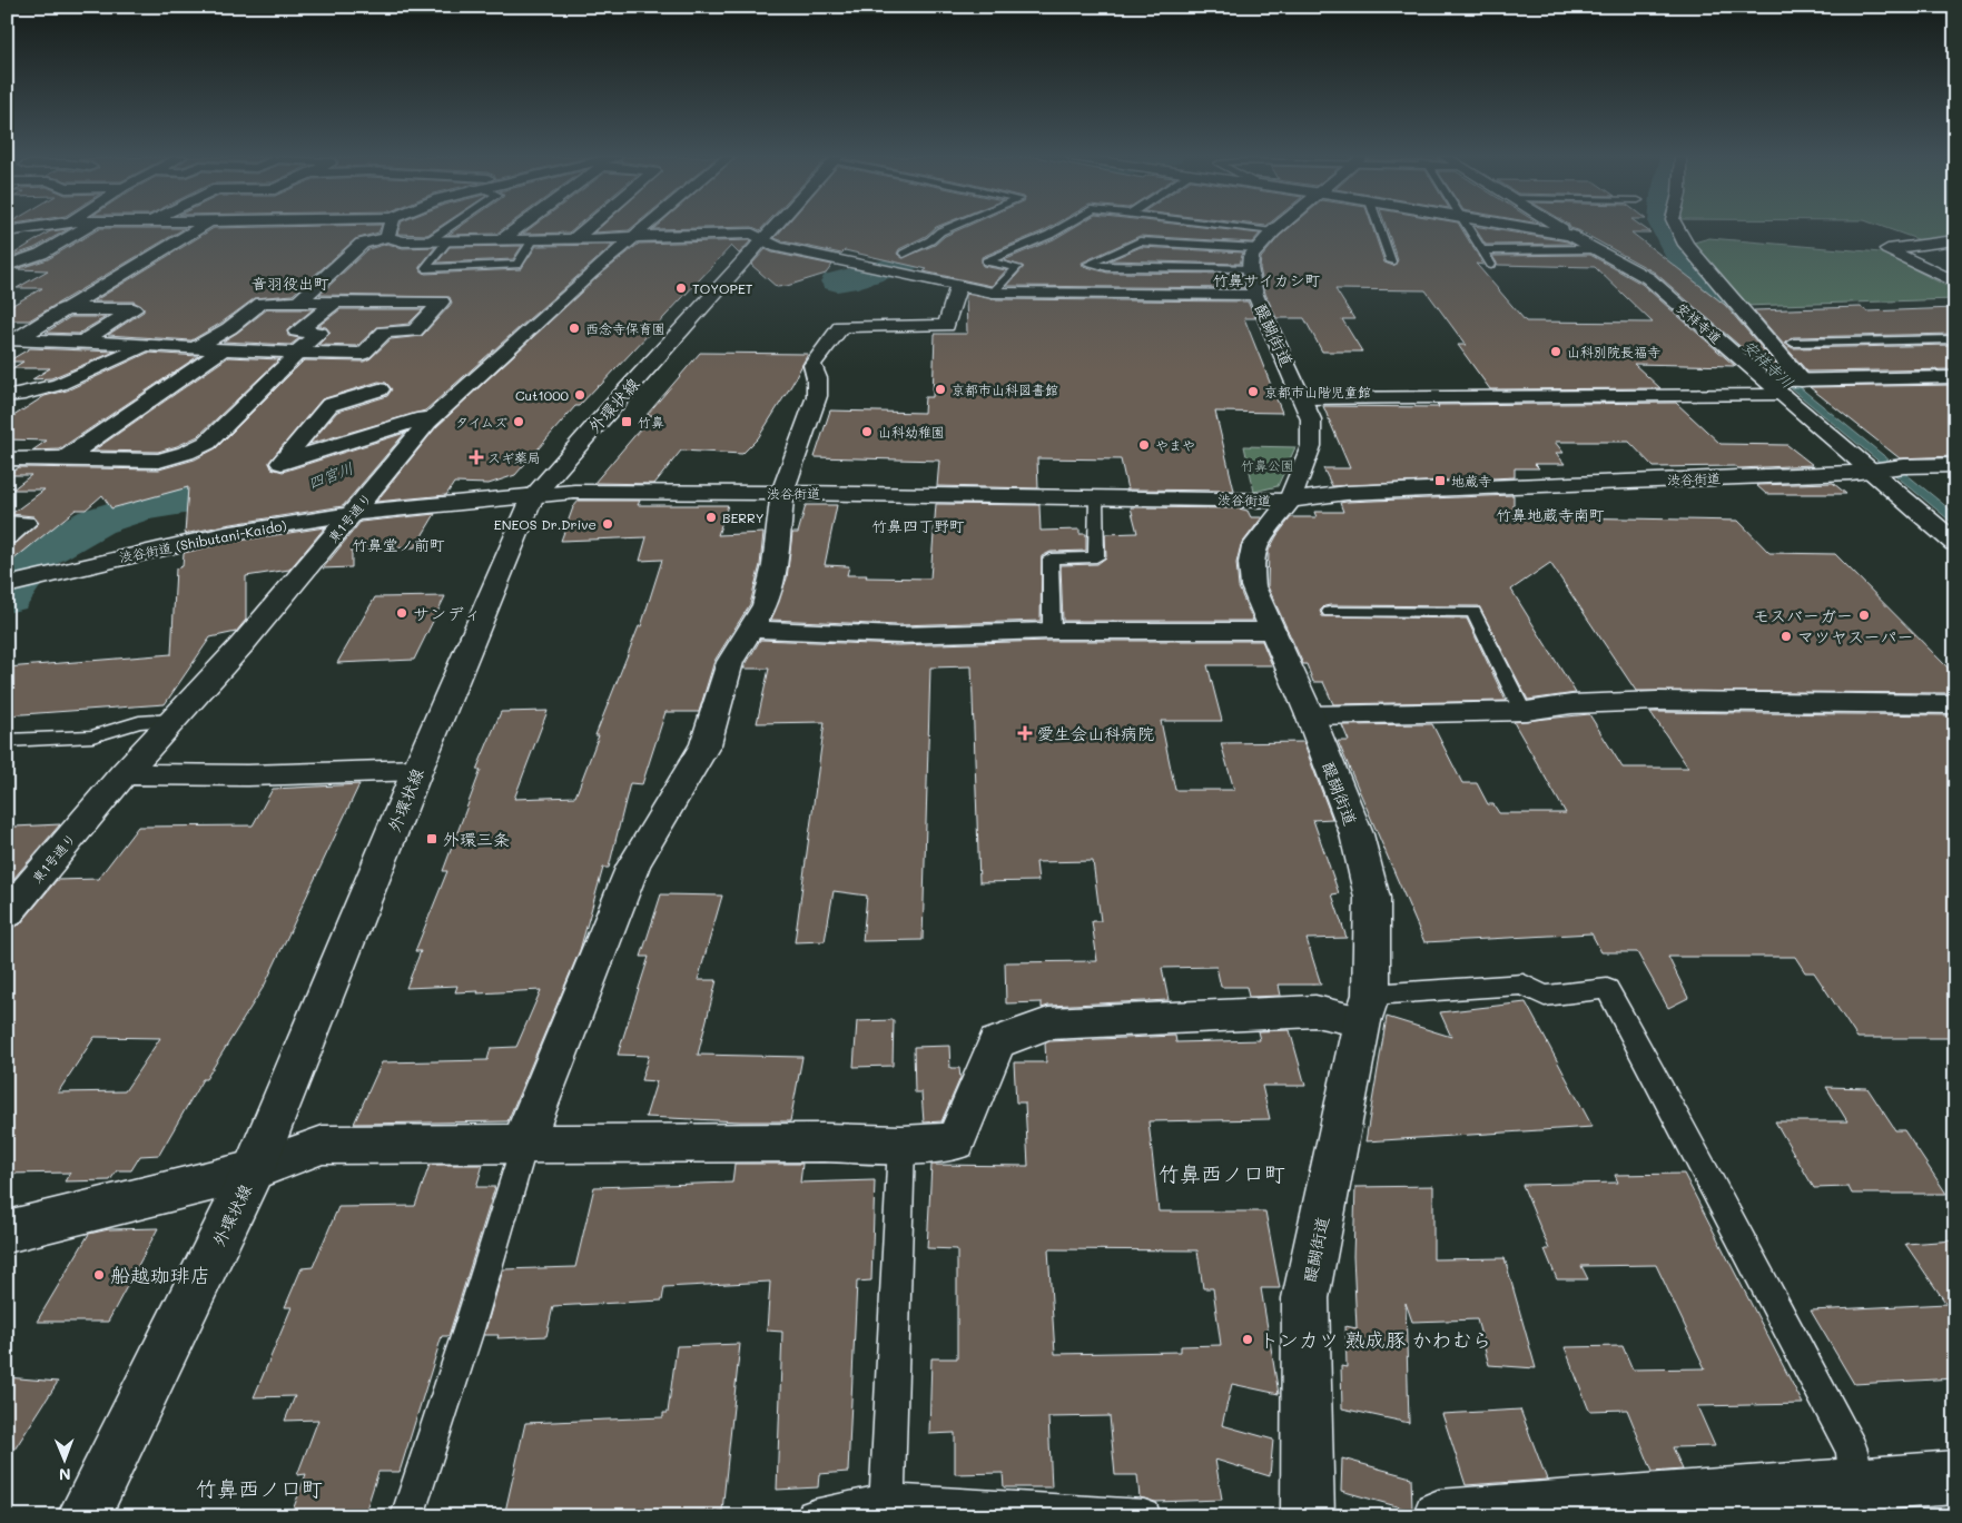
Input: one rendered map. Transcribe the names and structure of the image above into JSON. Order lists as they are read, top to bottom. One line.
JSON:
{"streets":{"street":["安祥寺道","醍醐街道","外環状線","渋谷街道","東1号通り","渋谷街道 (Shibutani-Kaido)"]},"crossings":[["安祥寺道","渋谷街道"],["醍醐街道","渋谷街道"],["外環状線","渋谷街道"],["外環状線","渋谷街道 (Shibutani-Kaido)"],["渋谷街道","渋谷街道 (Shibutani-Kaido)"],["東1号通り","渋谷街道 (Shibutani-Kaido)"]],"districts":["竹鼻サイカシ町","音羽役出町","竹鼻地蔵寺南町","竹鼻四丁野町","竹鼻堂ノ前町","竹鼻西ノ口町","竹鼻西ノ口町"],"water":["安祥寺川","四宮川"],"parks":["竹鼻公園"],"places":{"other":["TOYOPET","西念寺保育園","山科別院長福寺","京都市山科図書館","京都市山階児童館","Cut1000","タイムズ","山科幼稚園","やまや","BERRY","ENEOS Dr.Drive","サンディ","モスバーガー","マツヤスーパー","船越珈琲店","トンカツ 熟成豚 かわむら"],"transit":["竹鼻","地蔵寺","外環三条"],"health":["スギ薬局","愛生会山科病院"]},"north":"bottom"}
